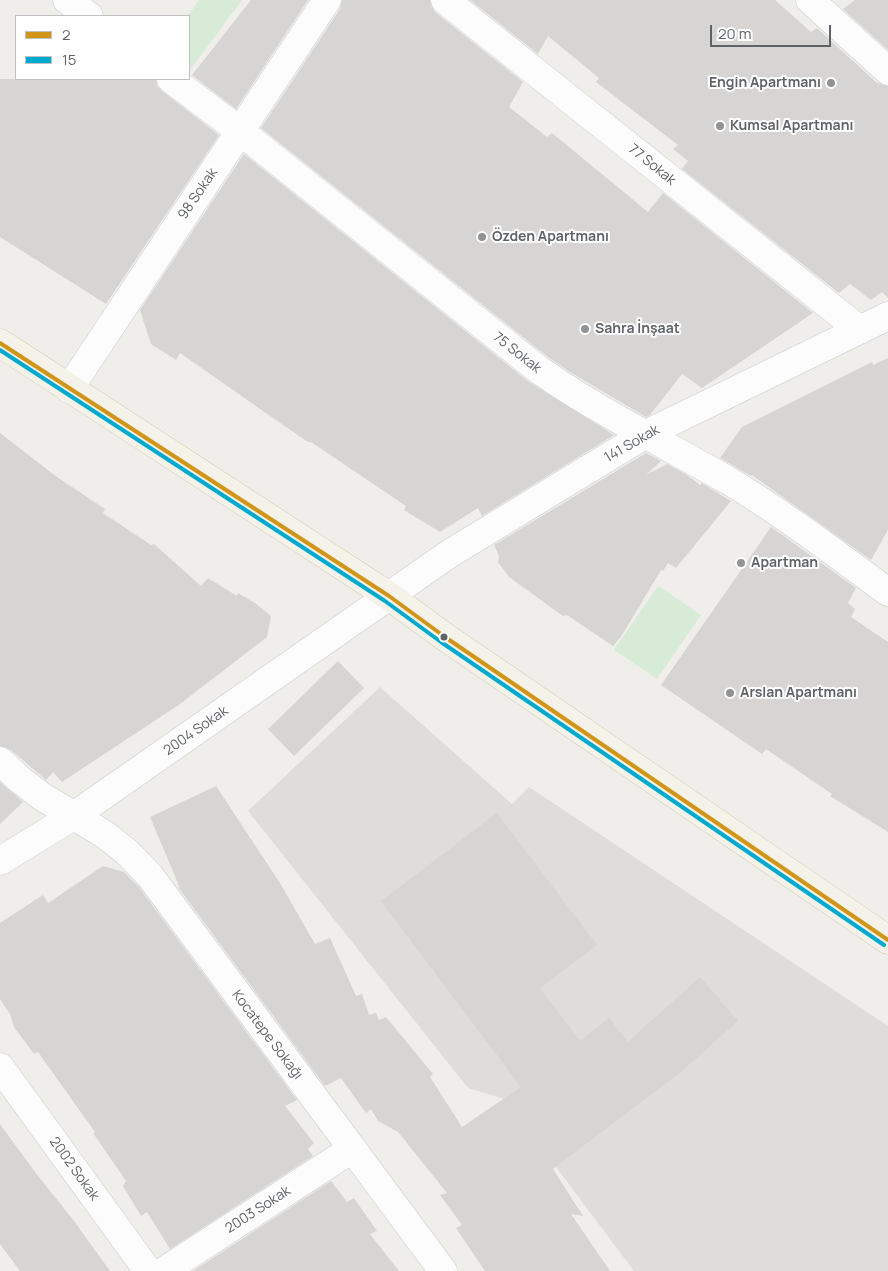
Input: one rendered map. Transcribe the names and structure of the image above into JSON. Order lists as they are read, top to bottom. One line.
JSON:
{"streets":{"street":["77 Sokak","98 Sokak","75 Sokak","141 Sokak","2004 Sokak","Kocatepe Sokağı","2002 Sokak","2003 Sokak"]},"crossings":[["77 Sokak","141 Sokak"],["98 Sokak","75 Sokak"],["75 Sokak","141 Sokak"],["141 Sokak","2004 Sokak"],["2004 Sokak","Kocatepe Sokağı"],["Kocatepe Sokağı","2003 Sokak"]],"places":["Engin Apartmanı","Kumsal Apartmanı","Özden Apartmanı","Sahra İnşaat","Apartman","Arslan Apartmanı"],"lines":["transit line 2","transit line 15"],"legend":["2","15"],"scale_bar":"20 m"}
